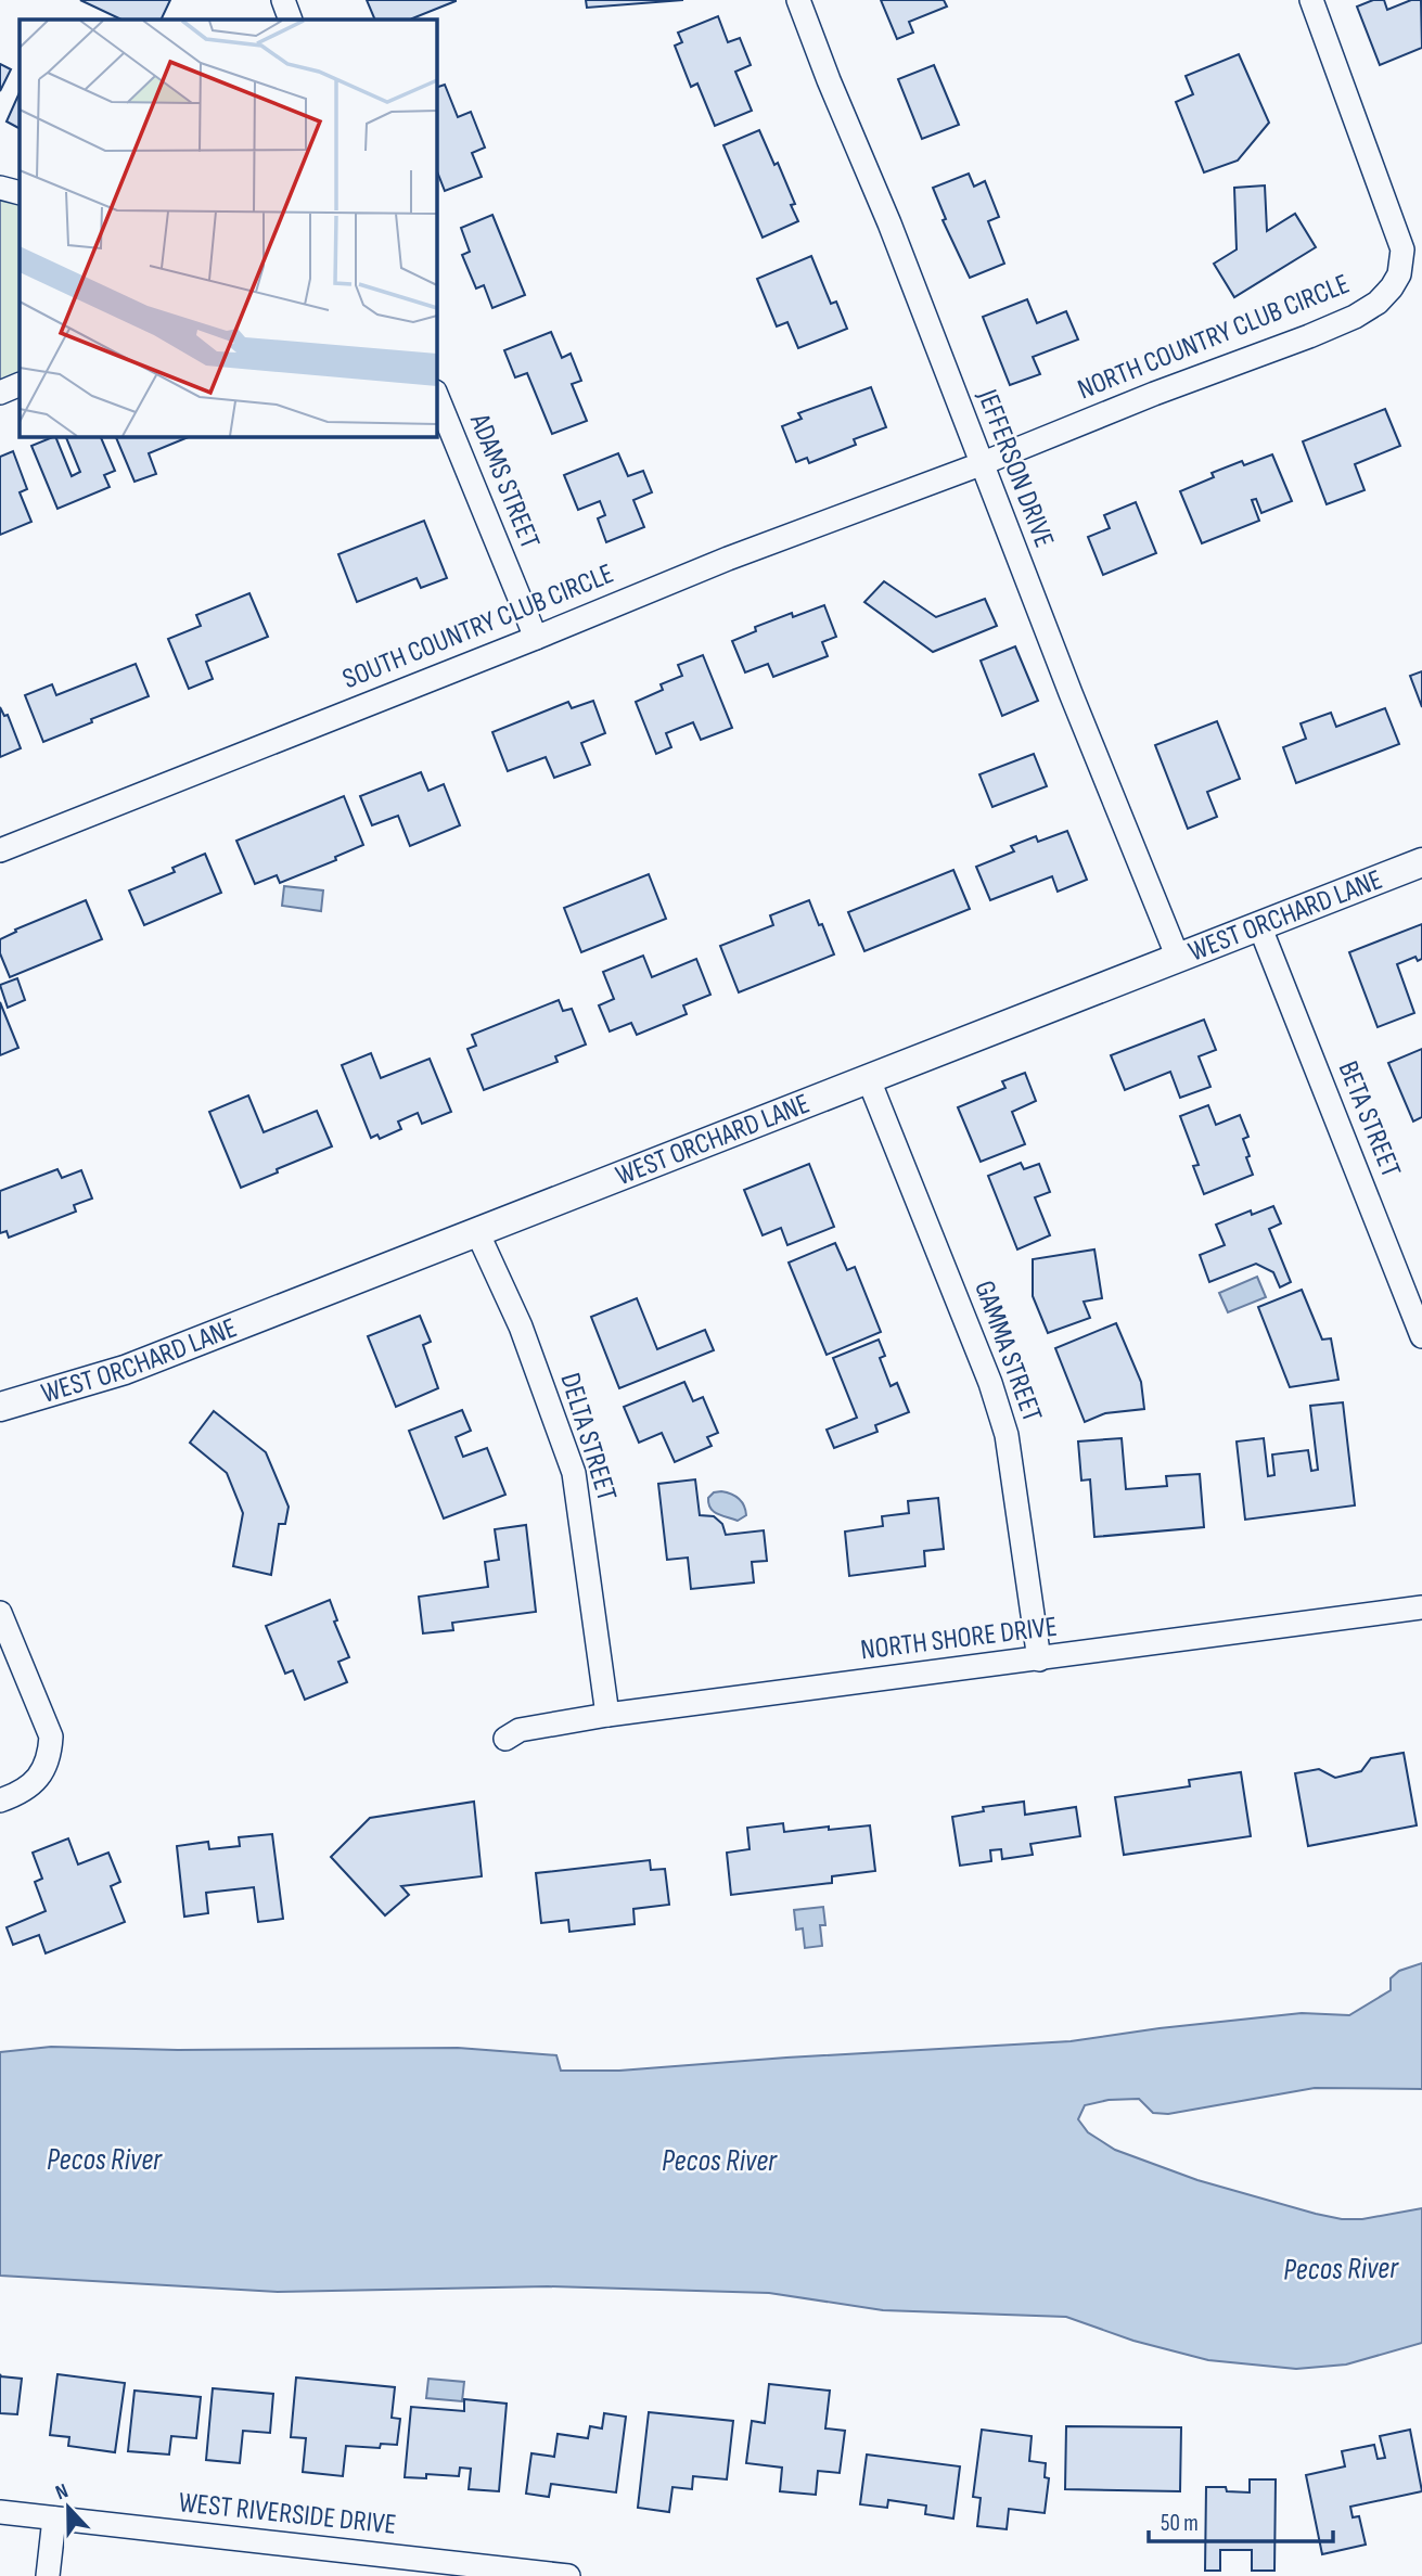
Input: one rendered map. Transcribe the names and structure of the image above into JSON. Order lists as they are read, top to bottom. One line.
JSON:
{"streets":{"street":["NORTH COUNTRY CLUB CIRCLE","JEFFERSON DRIVE","ADAMS STREET","SOUTH COUNTRY CLUB CIRCLE","WEST ORCHARD LANE","BETA STREET","GAMMA STREET","DELTA STREET","NORTH SHORE DRIVE","WEST RIVERSIDE DRIVE"]},"crossings":[["NORTH COUNTRY CLUB CIRCLE","JEFFERSON DRIVE"],["NORTH COUNTRY CLUB CIRCLE","SOUTH COUNTRY CLUB CIRCLE"],["JEFFERSON DRIVE","SOUTH COUNTRY CLUB CIRCLE"],["JEFFERSON DRIVE","WEST ORCHARD LANE"],["ADAMS STREET","SOUTH COUNTRY CLUB CIRCLE"],["WEST ORCHARD LANE","BETA STREET"],["WEST ORCHARD LANE","GAMMA STREET"],["WEST ORCHARD LANE","DELTA STREET"],["GAMMA STREET","NORTH SHORE DRIVE"],["DELTA STREET","NORTH SHORE DRIVE"]],"water":["Pecos River"],"scale_bar":"50 m","north":"top"}
